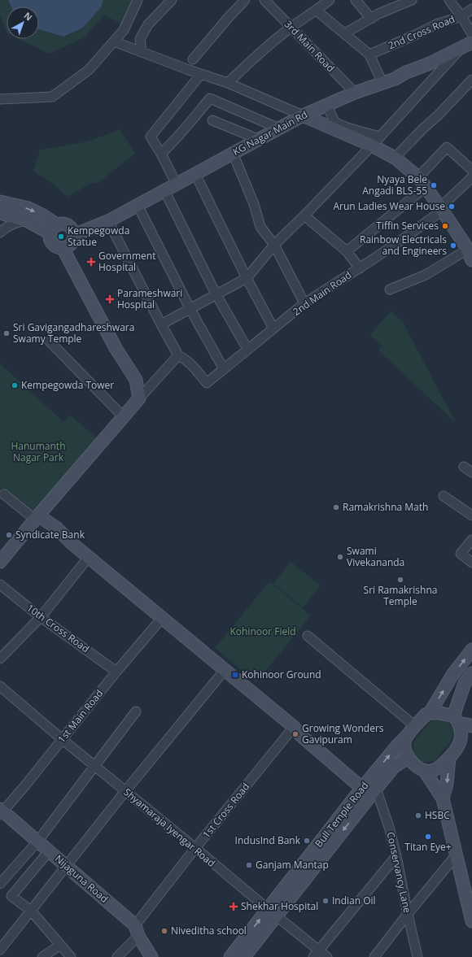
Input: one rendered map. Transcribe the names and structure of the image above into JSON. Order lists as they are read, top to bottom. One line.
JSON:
{"streets":{"street":["2nd Cross Road","3rd Main Road","KG Nagar Main Rd","2nd Main Road","10th Cross Road","1st Main Road","1st Cross Road","Bull Temple Road","Shyamaraja Iyengar Road","Conservancy Lane","Nijaguna Road"]},"crossings":[["3rd Main Road","KG Nagar Main Rd"],["10th Cross Road","1st Main Road"],["1st Main Road","Shyamaraja Iyengar Road"],["1st Main Road","Nijaguna Road"],["1st Cross Road","Shyamaraja Iyengar Road"],["1st Cross Road","Nijaguna Road"],["Bull Temple Road","Shyamaraja Iyengar Road"],["Bull Temple Road","Conservancy Lane"]],"parks":["Hanumanth Nagar Park","Kohinoor Field"],"places":{"other":["Nyaya Bele Angadi BLS-55","Arun Ladies Wear House","Tiffin Services","Kempegowda Statue","Rainbow Electricals and Engineers","Sri Gavigangadhareshwara Swamy Temple","Kempegowda Tower","Ramakrishna Math","Syndicate Bank","Swami Vivekananda","Sri Ramakrishna Temple","Growing Wonders Gavipuram","HSBC","Titan Eye+","IndusInd Bank","Ganjam Mantap","Indian Oil","Niveditha school"],"health":["Government Hospital","Parameshwari Hospital","Shekhar Hospital"],"transit":["Kohinoor Ground"]},"north":"top right"}
